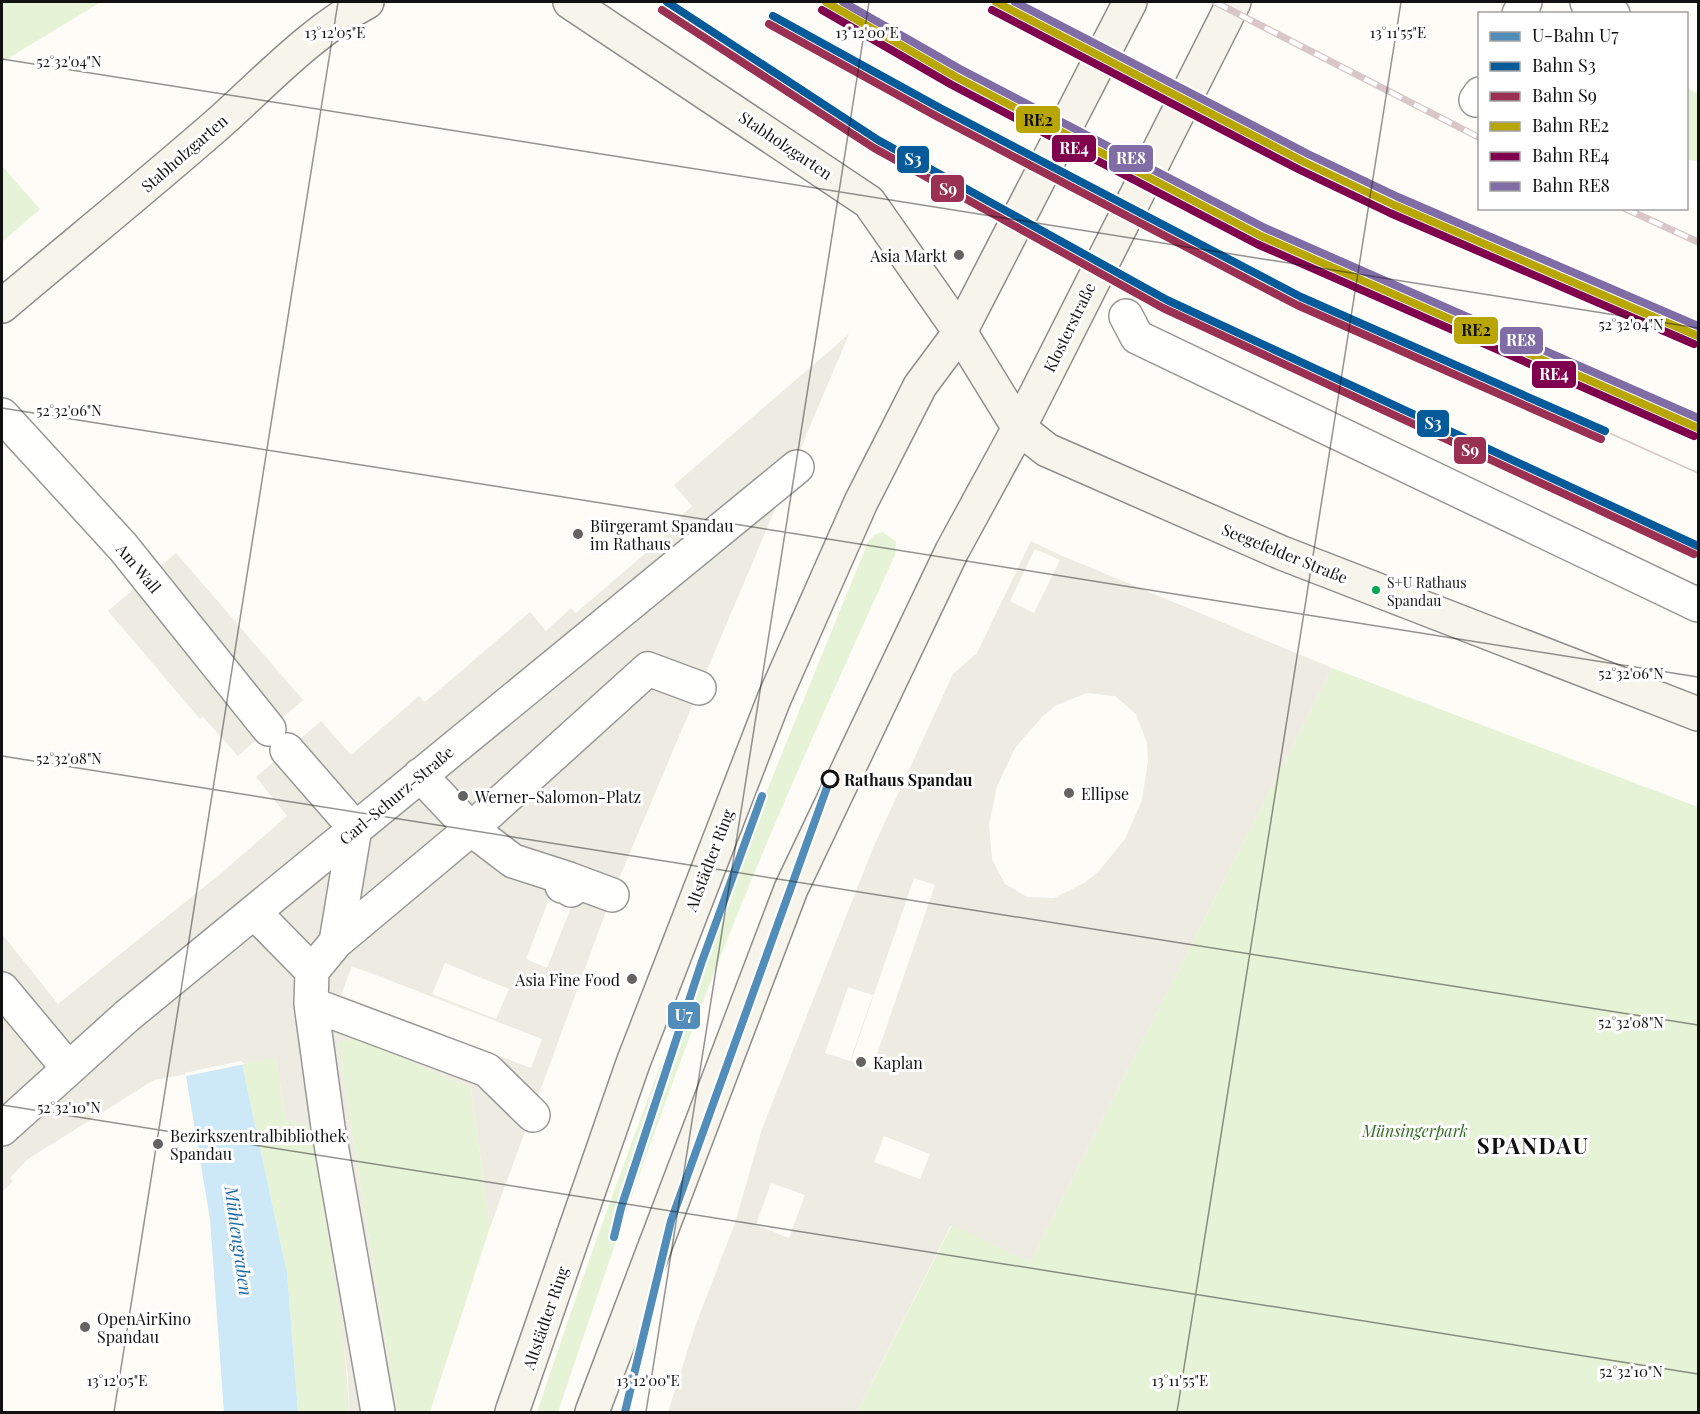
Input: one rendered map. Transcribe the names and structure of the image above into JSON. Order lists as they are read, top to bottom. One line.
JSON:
{"streets":{"main road":["Stabholzgarten","Klosterstraße","Seegefelder Straße","Altstädter Ring"],"street":["Am Wall","Carl-Schurz-Straße"]},"crossings":[["Stabholzgarten","Seegefelder Straße"],["Stabholzgarten","Altstädter Ring"],["Klosterstraße","Seegefelder Straße"],["Seegefelder Straße","Altstädter Ring"],["Am Wall","Carl-Schurz-Straße"]],"districts":["SPANDAU"],"water":["Mühlengraben"],"parks":["Münsingerpark"],"places":["Asia Markt","Bürgeramt Spandau im Rathaus","S+U Rathaus Spandau","Rathaus Spandau","Ellipse","Werner-Salomon-Platz","Asia Fine Food","Kaplan","Bezirkszentralbibliothek Spandau","OpenAirKino Spandau"],"lines":["rail line S3","rail line RE2","rail line RE8","rail line S9","rail line RE4","metro line U7"],"legend":["U-Bahn U7","Bahn S3","Bahn S9","Bahn RE2","Bahn RE4","Bahn RE8"],"coordinates":["13°12'05\"E","13°12'00\"E","13°11'55\"E","52°32'04\"N","52°32'06\"N","52°32'08\"N","52°32'10\"N"]}
